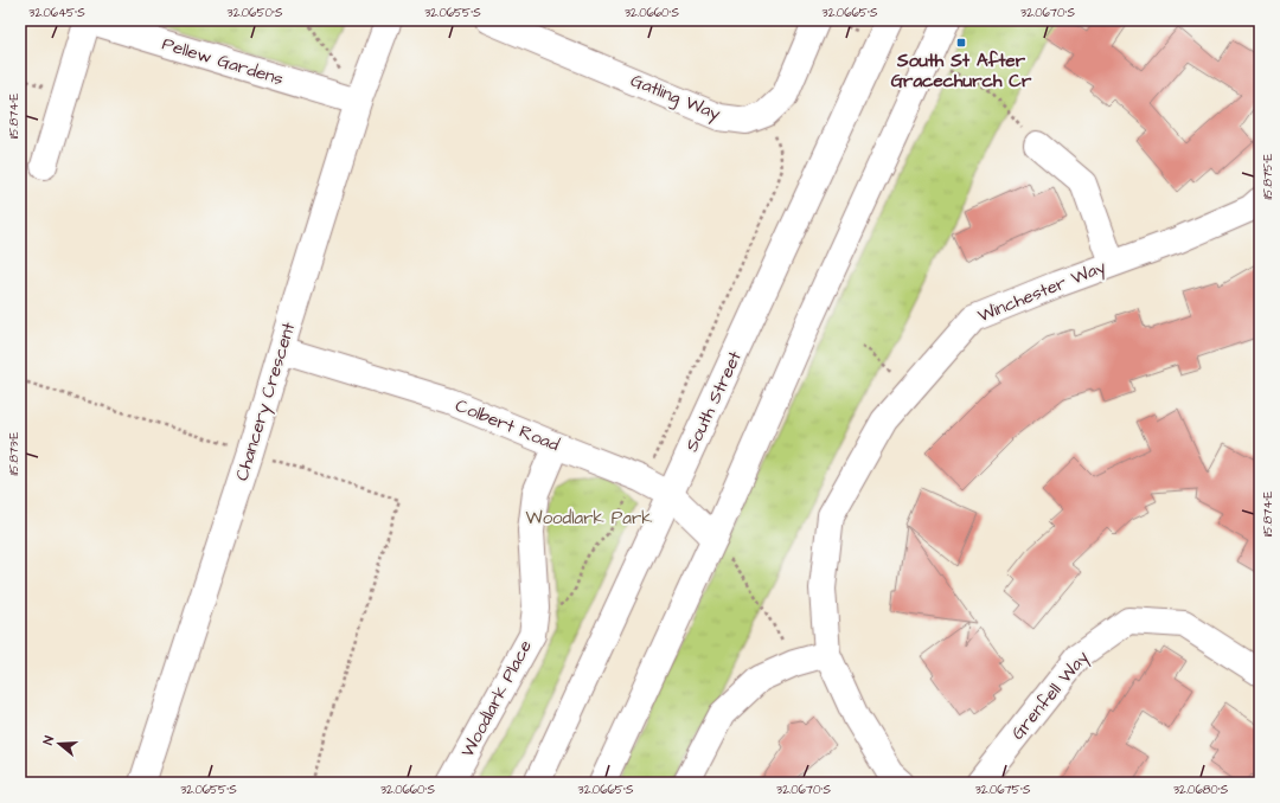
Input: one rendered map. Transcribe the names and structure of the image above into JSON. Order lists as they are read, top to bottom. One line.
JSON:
{"streets":{"main road":["Pellew Gardens","Gatling Way","Winchester Way","Chancery Crescent","South Street","Colbert Road","Grenfell Way","Woodlark Place"]},"crossings":[["Pellew Gardens","Chancery Crescent"],["Chancery Crescent","Colbert Road"],["South Street","Colbert Road"],["Colbert Road","Woodlark Place"]],"parks":["Woodlark Park"],"places":{"transit":["South St After Gracechurch Cr"]},"north":"left","coordinates":["32.0645°S","32.0650°S","32.0655°S","32.0660°S","32.0665°S","32.0670°S","115.874°E","115.875°E","115.873°E","32.0675°S","32.0680°S"]}
